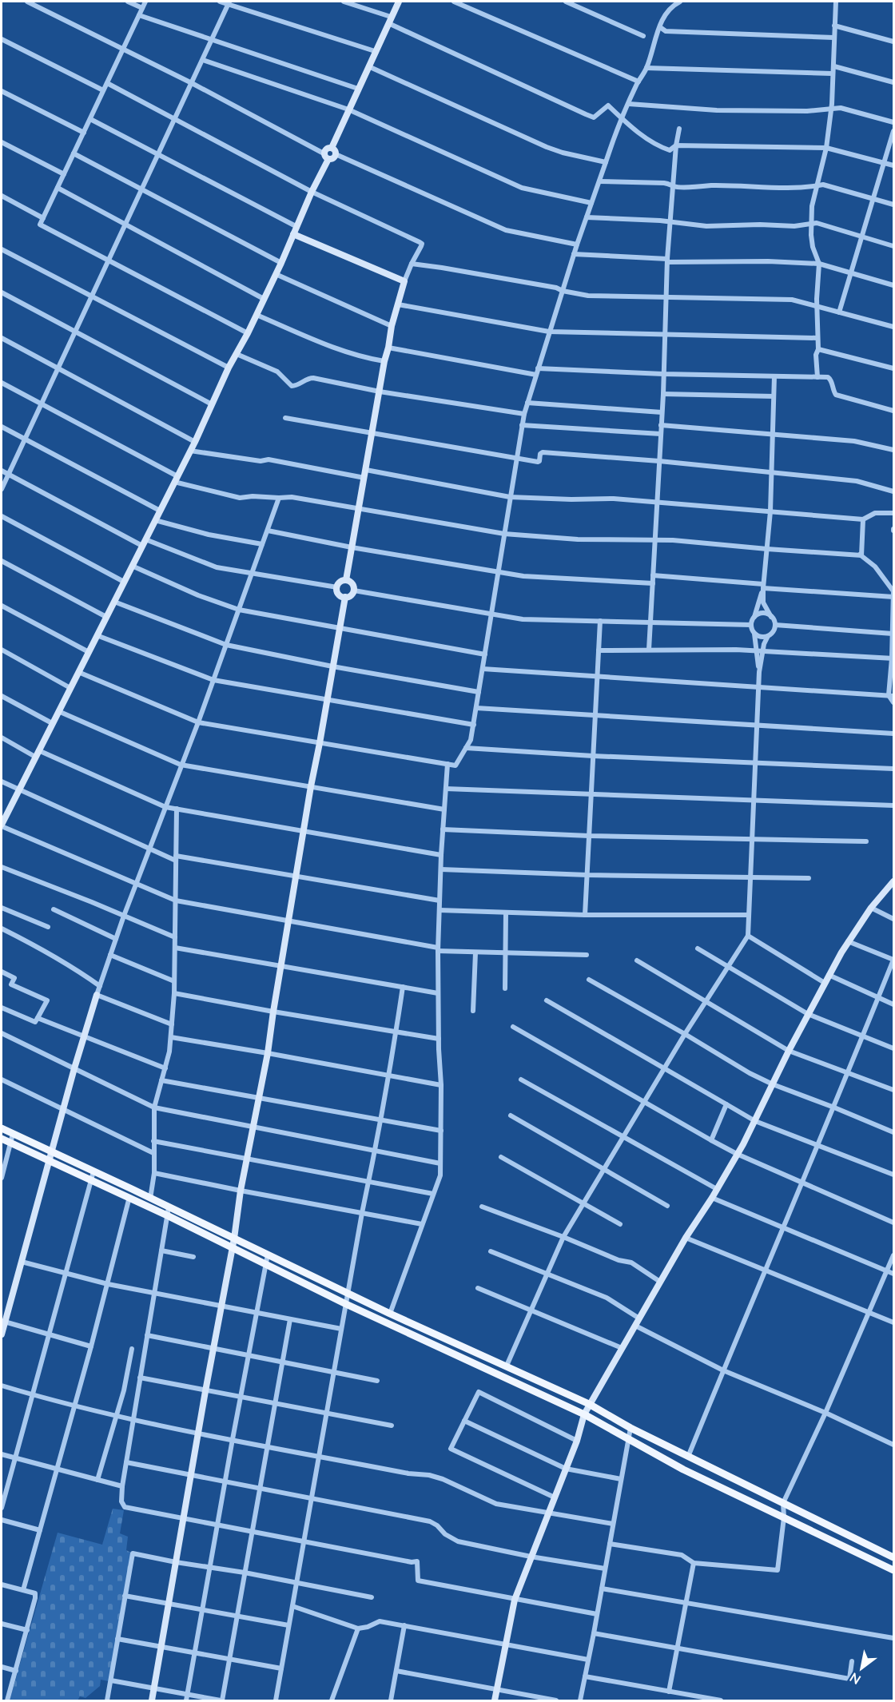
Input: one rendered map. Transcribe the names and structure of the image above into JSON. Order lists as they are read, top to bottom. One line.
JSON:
{"north":"bottom left"}
